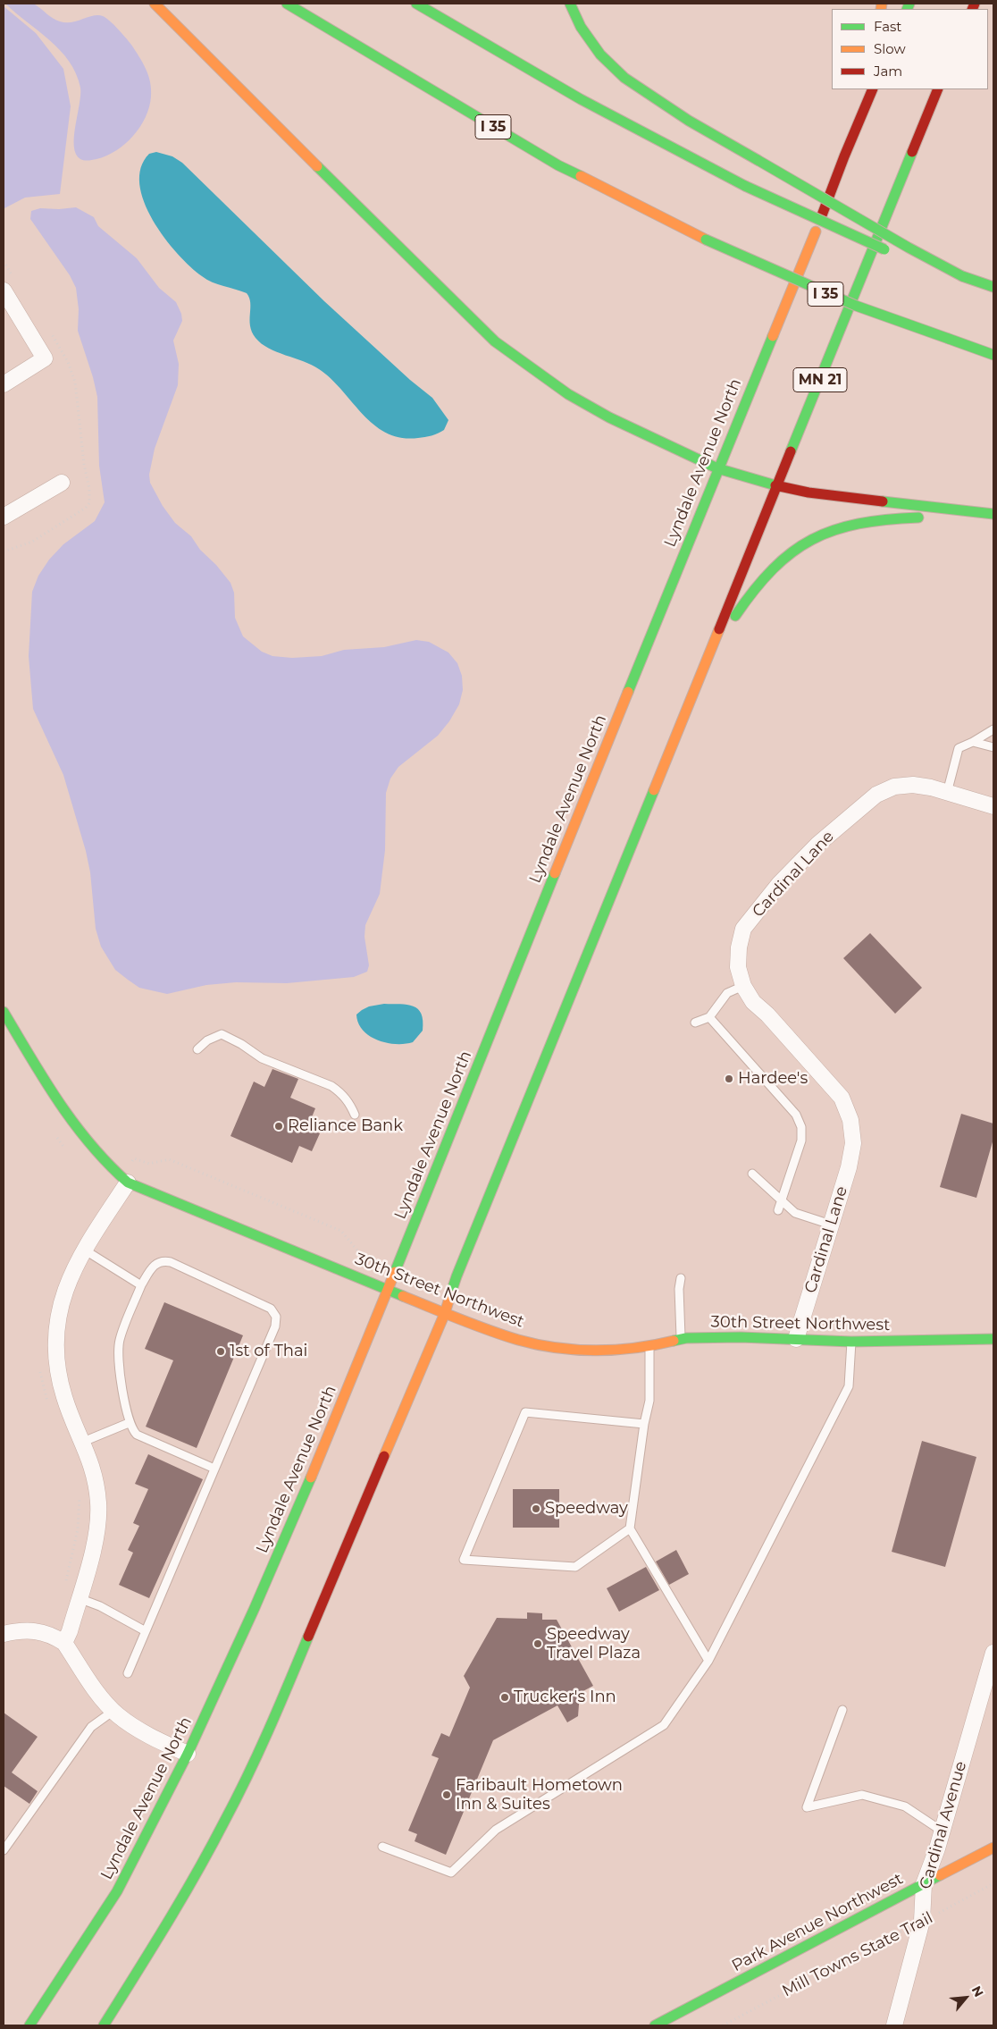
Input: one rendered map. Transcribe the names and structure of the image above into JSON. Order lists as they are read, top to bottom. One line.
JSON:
{"streets":{"main road":["I 35","MN 21","Lyndale Avenue North","30th Street Northwest","Park Avenue Northwest"],"street":["Cardinal Lane","Cardinal Avenue"],"path":["Mill Towns State Trail"]},"crossings":[["Lyndale Avenue North","30th Street Northwest"],["Cardinal Lane","30th Street Northwest"],["Cardinal Avenue","Park Avenue Northwest"],["Cardinal Avenue","Mill Towns State Trail"]],"places":["Hardee's","Reliance Bank","1st of Thai","Speedway","Speedway Travel Plaza","Trucker's Inn","Faribault Hometown Inn & Suites"],"legend":["Fast","Slow","Jam"],"north":"top right"}
